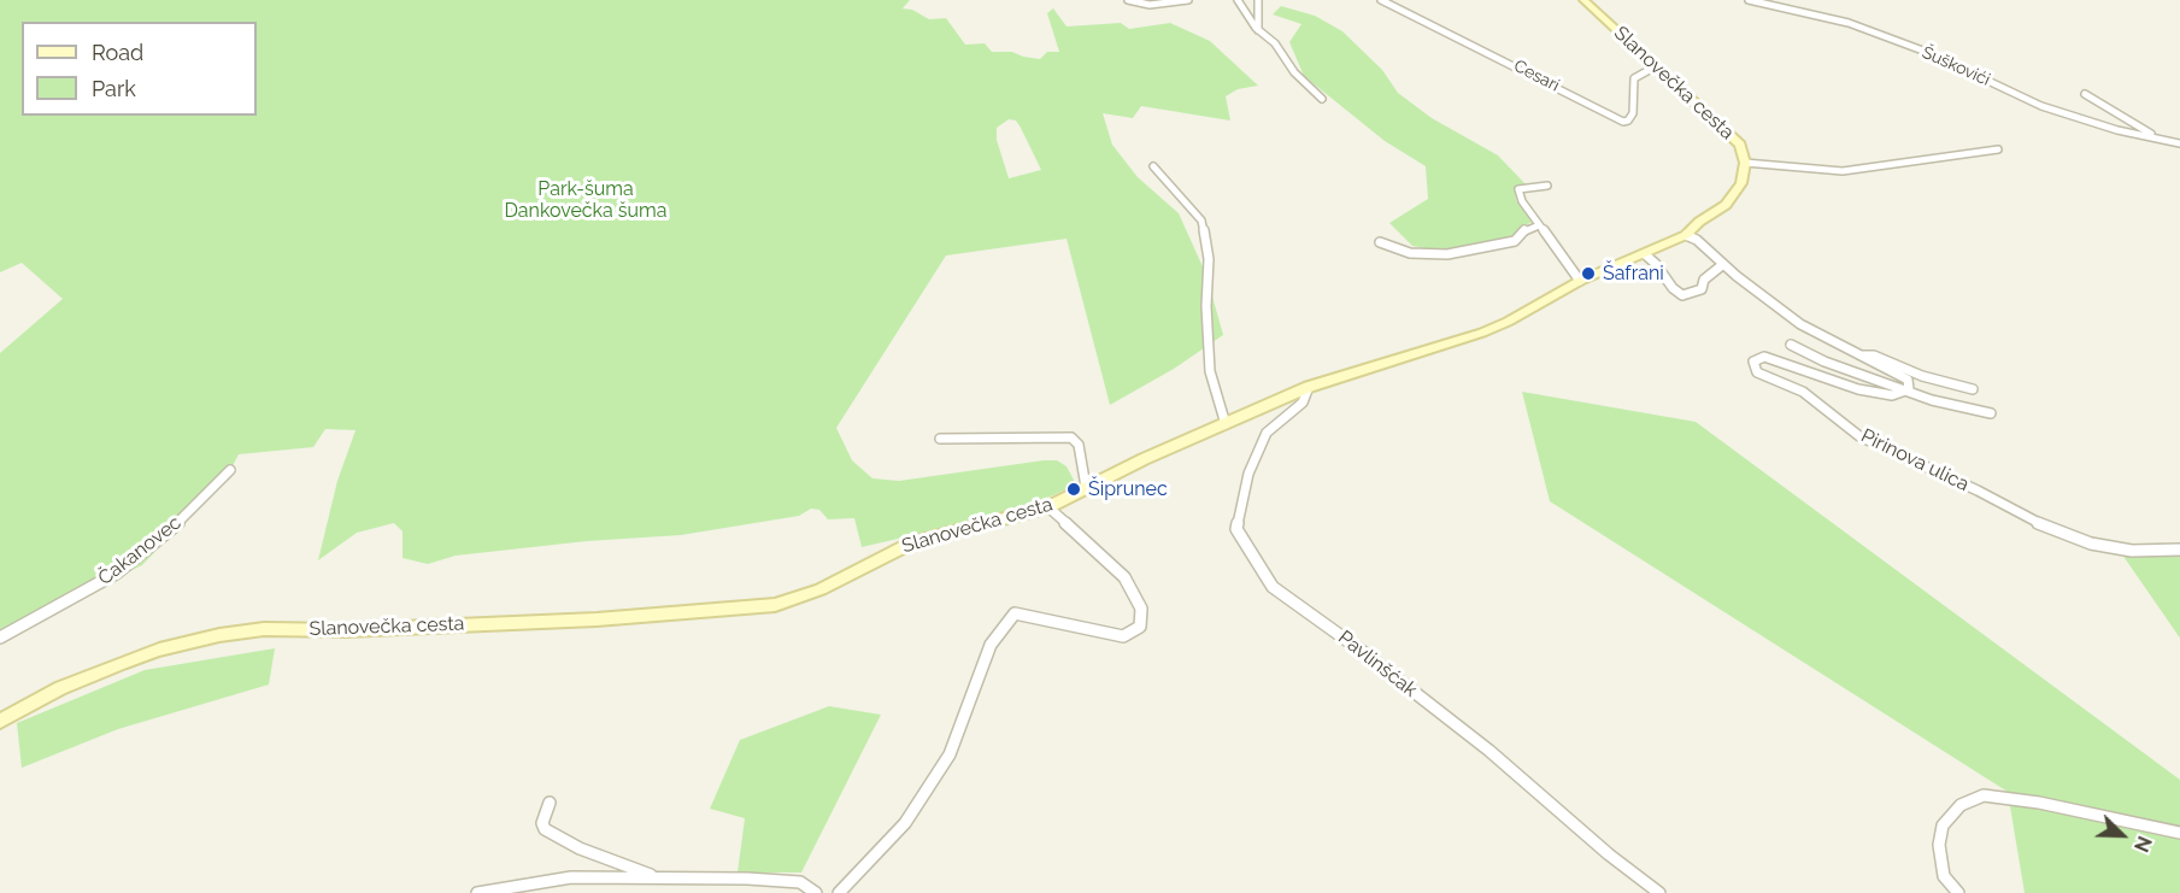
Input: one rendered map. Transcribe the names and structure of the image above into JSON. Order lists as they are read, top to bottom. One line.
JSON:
{"streets":{"street":["Šuškovići","Cesari","Slanovečka cesta","Pirinova ulica","Čakanovec","Pavlinšćak"]},"crossings":[["Cesari","Slanovečka cesta"],["Slanovečka cesta","Pavlinšćak"]],"parks":["Park-šuma Dankovečka šuma"],"places":["Šafrani","Šiprunec"],"legend":["Road","Park"],"north":"bottom right"}
